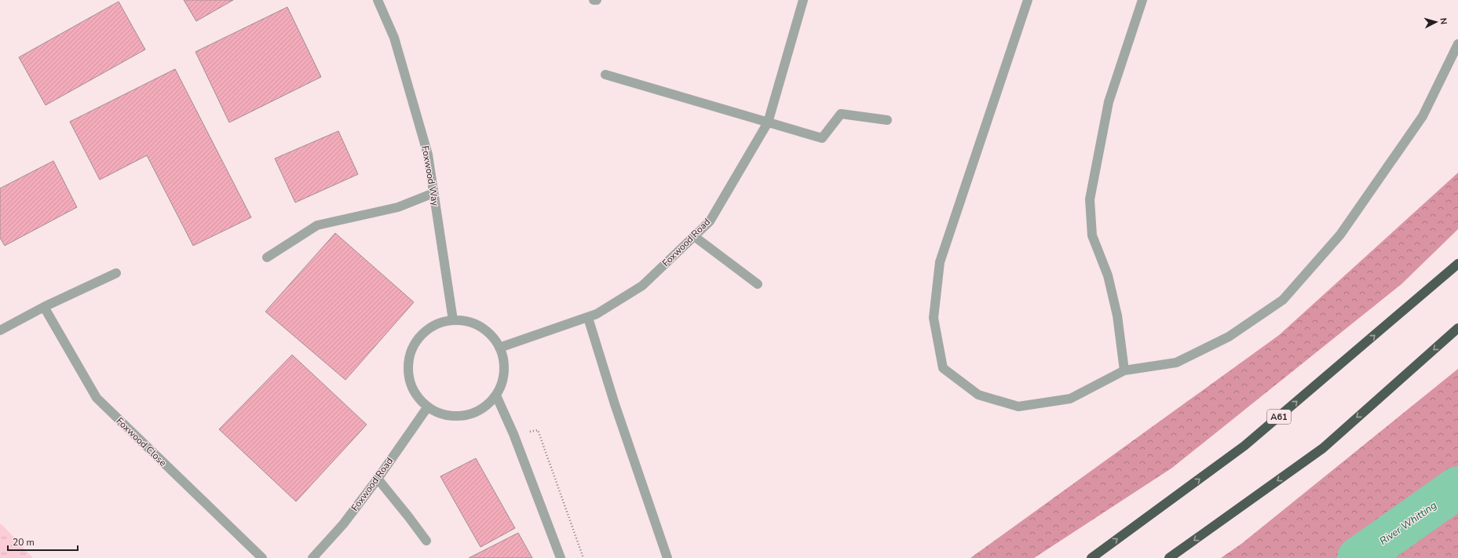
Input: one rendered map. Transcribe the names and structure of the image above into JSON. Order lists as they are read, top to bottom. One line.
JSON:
{"streets":{"highway":["A61"],"street":["Foxwood Way","Foxwood Road","Foxwood Close"]},"crossings":[["Foxwood Way","Foxwood Road"]],"water":["River Whitting"],"scale_bar":"20 m","north":"right"}
